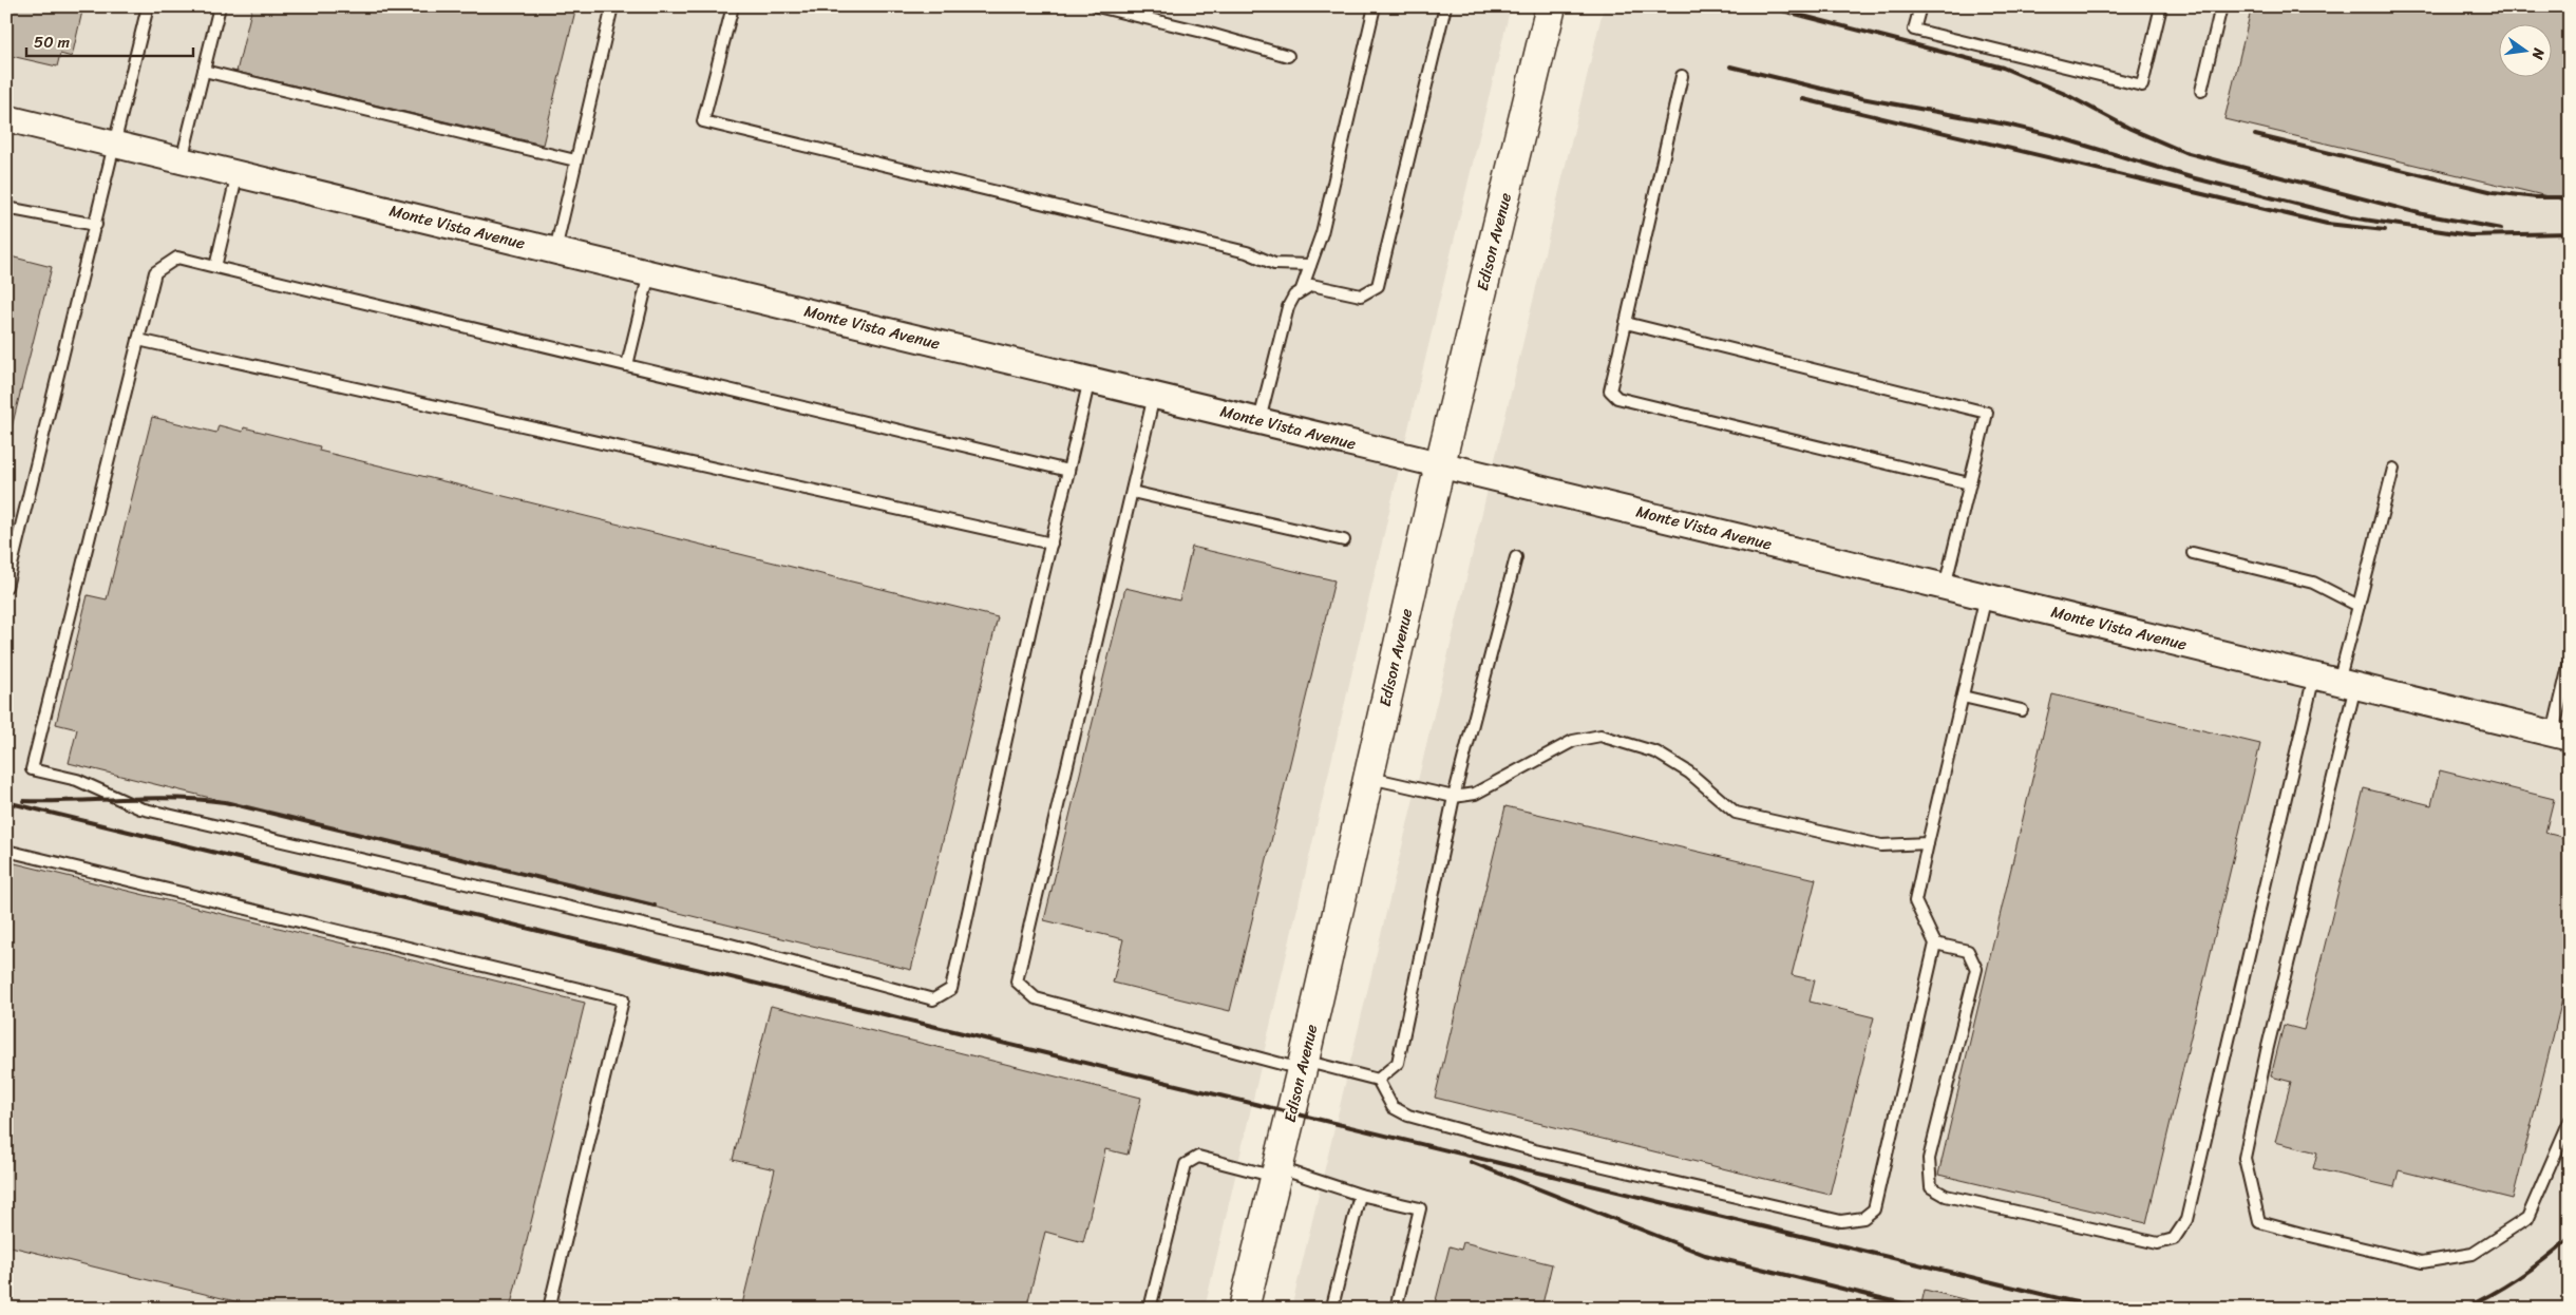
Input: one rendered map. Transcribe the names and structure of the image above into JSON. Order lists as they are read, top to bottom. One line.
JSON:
{"streets":{"main road":["Edison Avenue"],"street":["Monte Vista Avenue"]},"crossings":[["Monte Vista Avenue","Edison Avenue"]],"scale_bar":"50 m","north":"right"}
